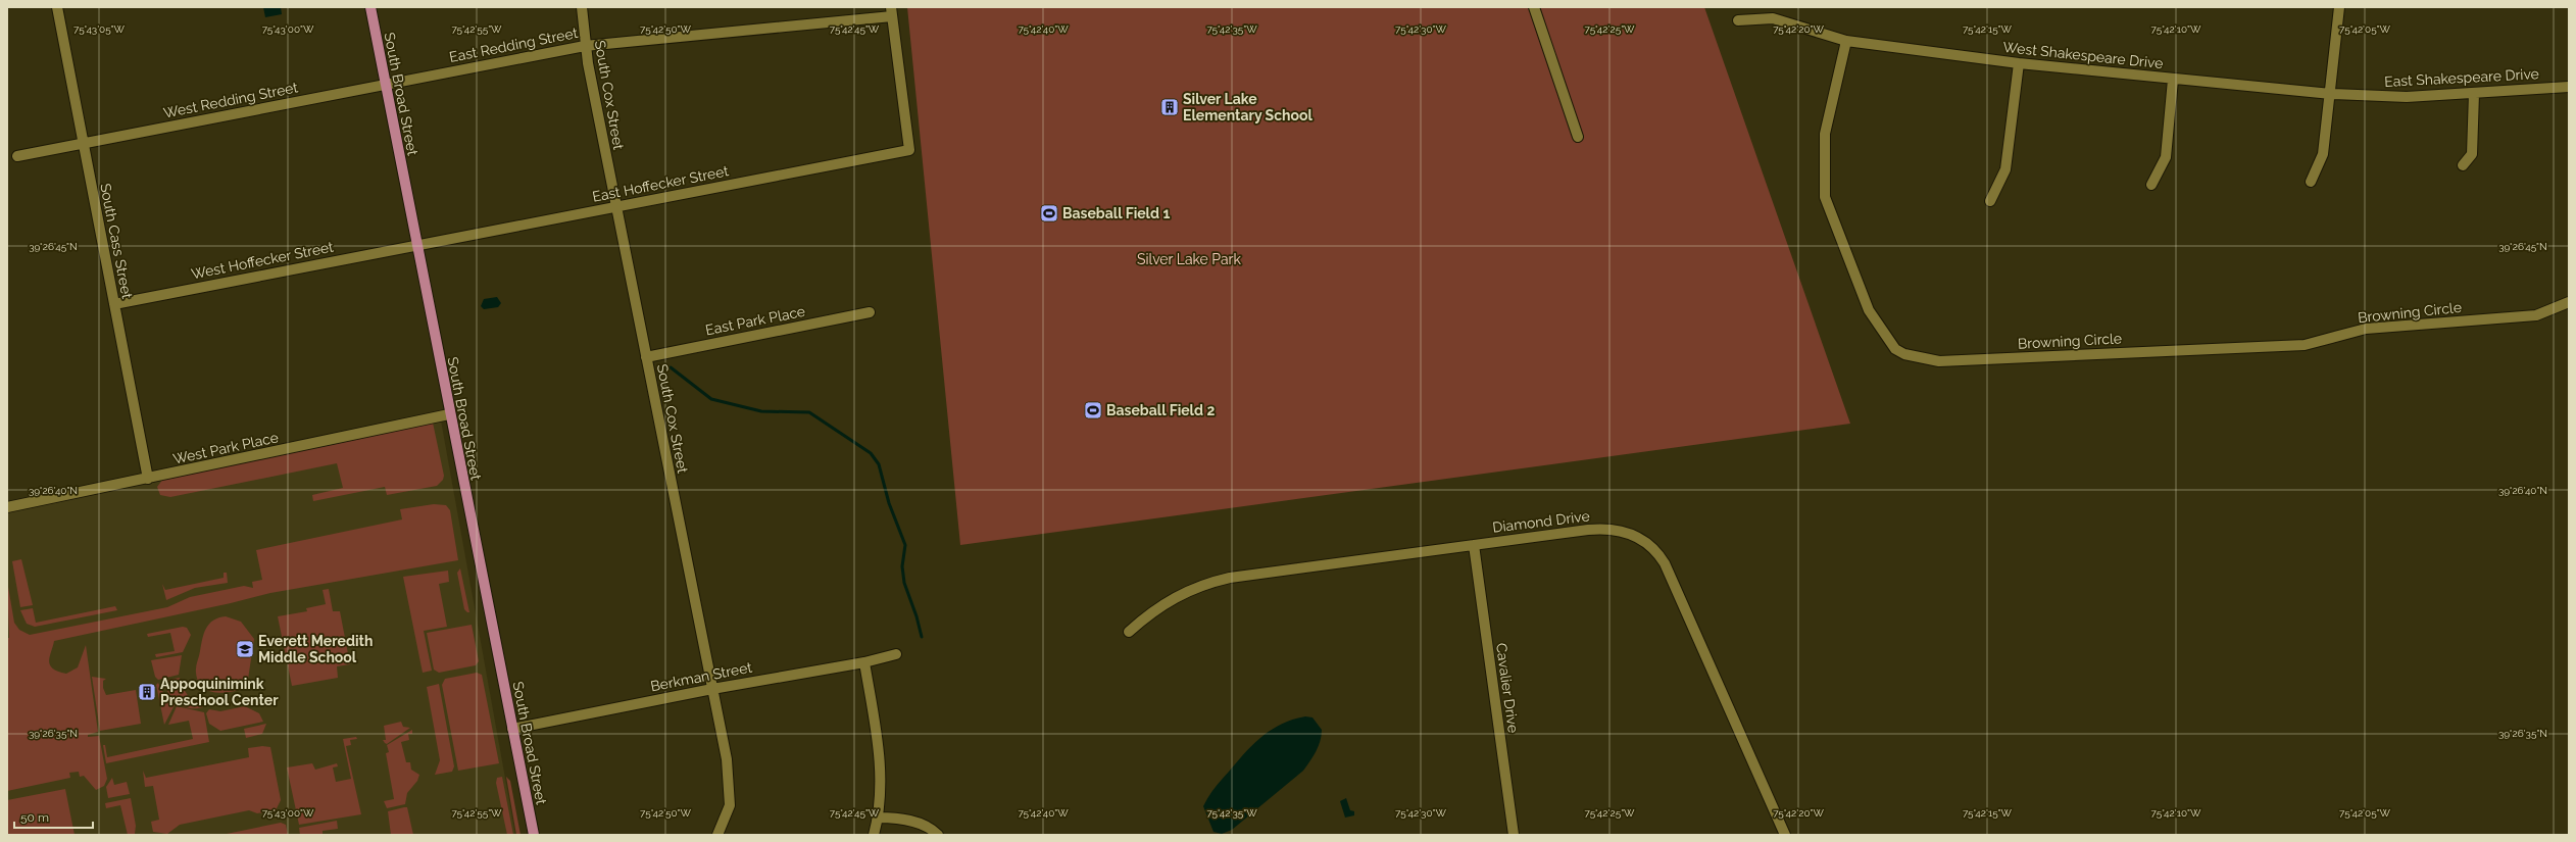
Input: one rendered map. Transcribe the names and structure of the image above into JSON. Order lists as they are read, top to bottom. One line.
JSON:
{"streets":{"main road":["South Broad Street"],"street":["East Redding Street","West Shakespeare Drive","East Shakespeare Drive","South Cox Street","West Redding Street","East Hoffecker Street","South Cass Street","West Hoffecker Street","Browning Circle","East Park Place","West Park Place","Diamond Drive","Berkman Street","Cavalier Drive"]},"crossings":[["East Redding Street","South Broad Street"],["East Redding Street","South Cox Street"],["East Redding Street","West Redding Street"],["East Redding Street","East Hoffecker Street"],["West Shakespeare Drive","East Shakespeare Drive"],["West Shakespeare Drive","Browning Circle"],["South Broad Street","West Redding Street"],["South Broad Street","East Hoffecker Street"],["South Broad Street","West Hoffecker Street"],["South Broad Street","West Park Place"],["South Broad Street","Berkman Street"],["South Cox Street","East Hoffecker Street"],["South Cox Street","East Park Place"],["South Cox Street","Berkman Street"],["West Redding Street","South Cass Street"],["East Hoffecker Street","West Hoffecker Street"],["South Cass Street","West Hoffecker Street"],["South Cass Street","West Park Place"],["Diamond Drive","Cavalier Drive"]],"parks":["Silver Lake Park"],"places":{"building":["Silver Lake Elementary School","Appoquinimink Preschool Center"],"sports":["Baseball Field 1","Baseball Field 2"],"school or university":["Everett Meredith Middle School"]},"scale_bar":"50 m","coordinates":["75°43'05\"W","75°43'00\"W","75°42'55\"W","75°42'50\"W","75°42'45\"W","75°42'40\"W","75°42'35\"W","75°42'30\"W","75°42'25\"W","75°42'20\"W","75°42'15\"W","75°42'10\"W","75°42'05\"W","39°26'45\"N","39°26'40\"N","39°26'35\"N"]}
